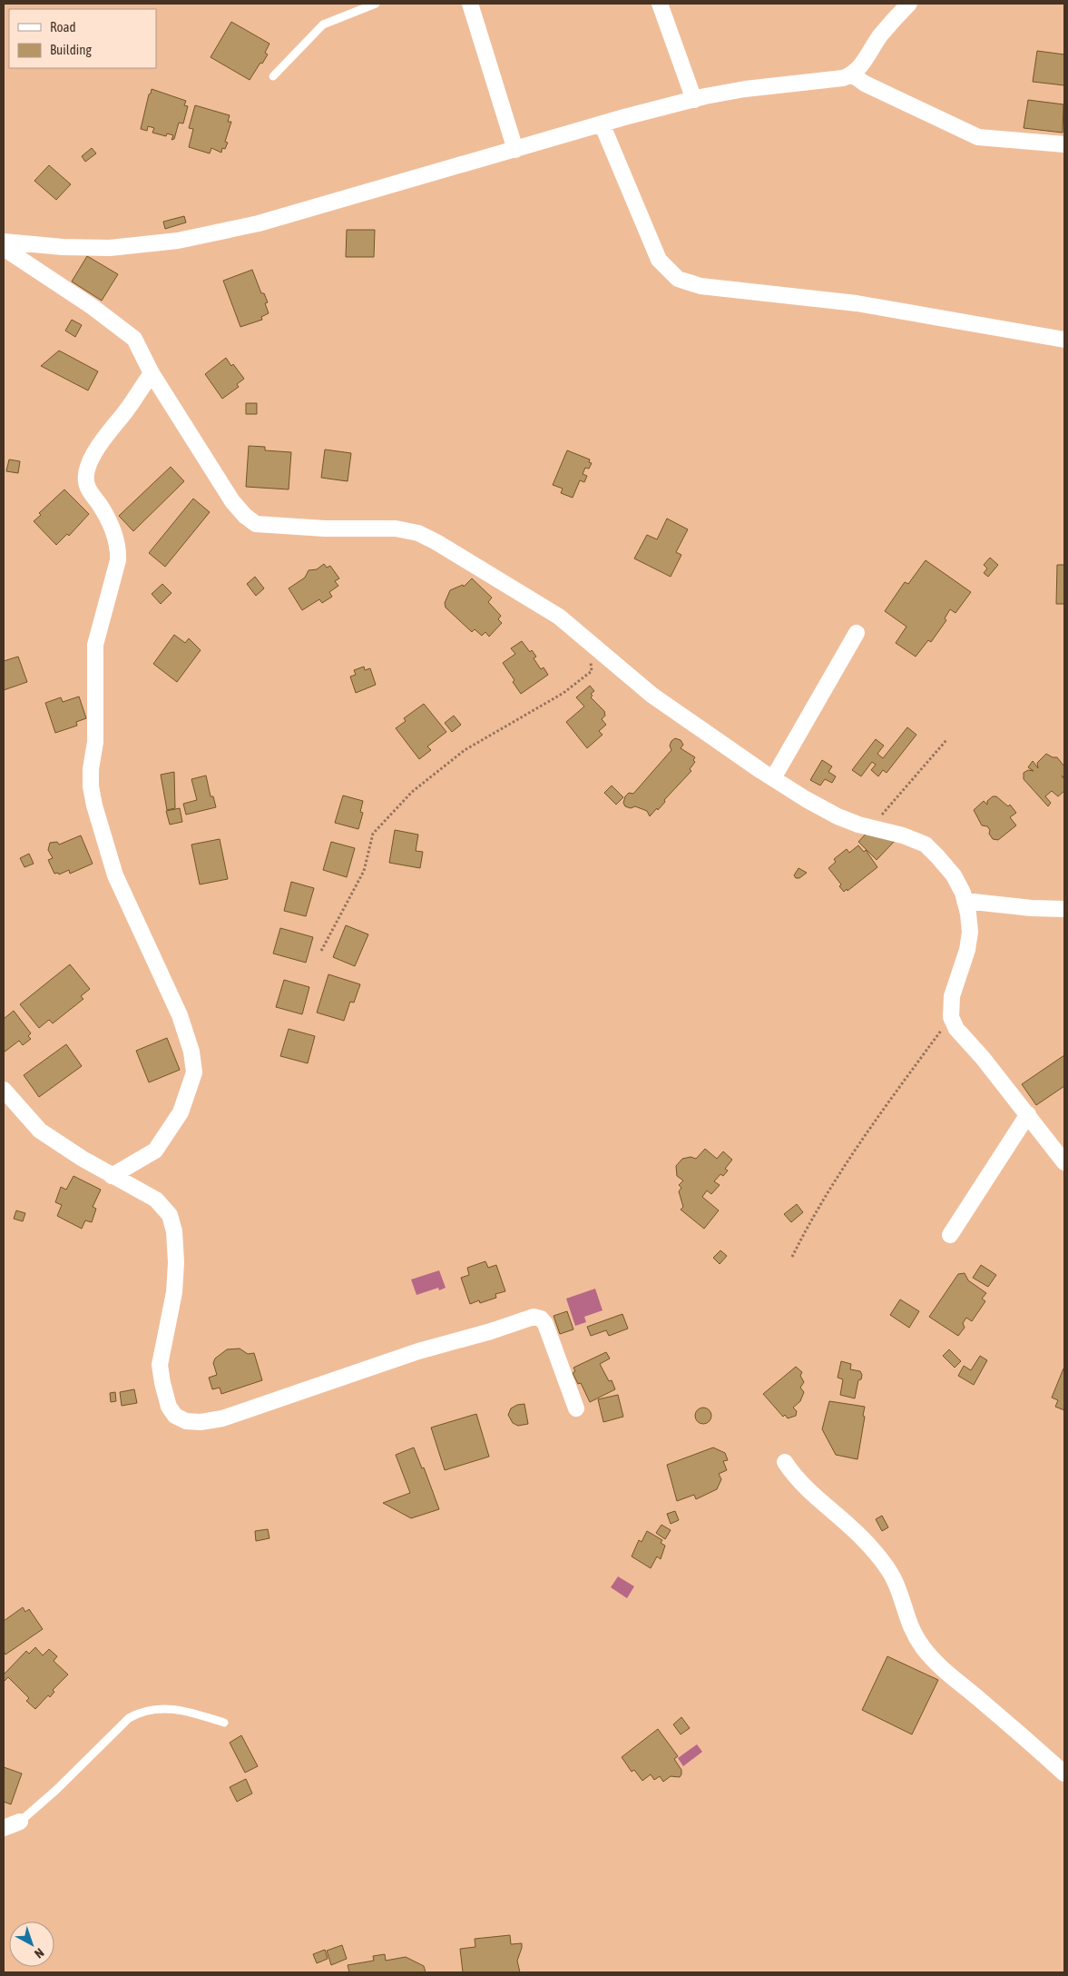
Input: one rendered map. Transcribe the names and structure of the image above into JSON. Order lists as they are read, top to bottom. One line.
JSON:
{"legend":["Road","Building"],"north":"bottom right"}
